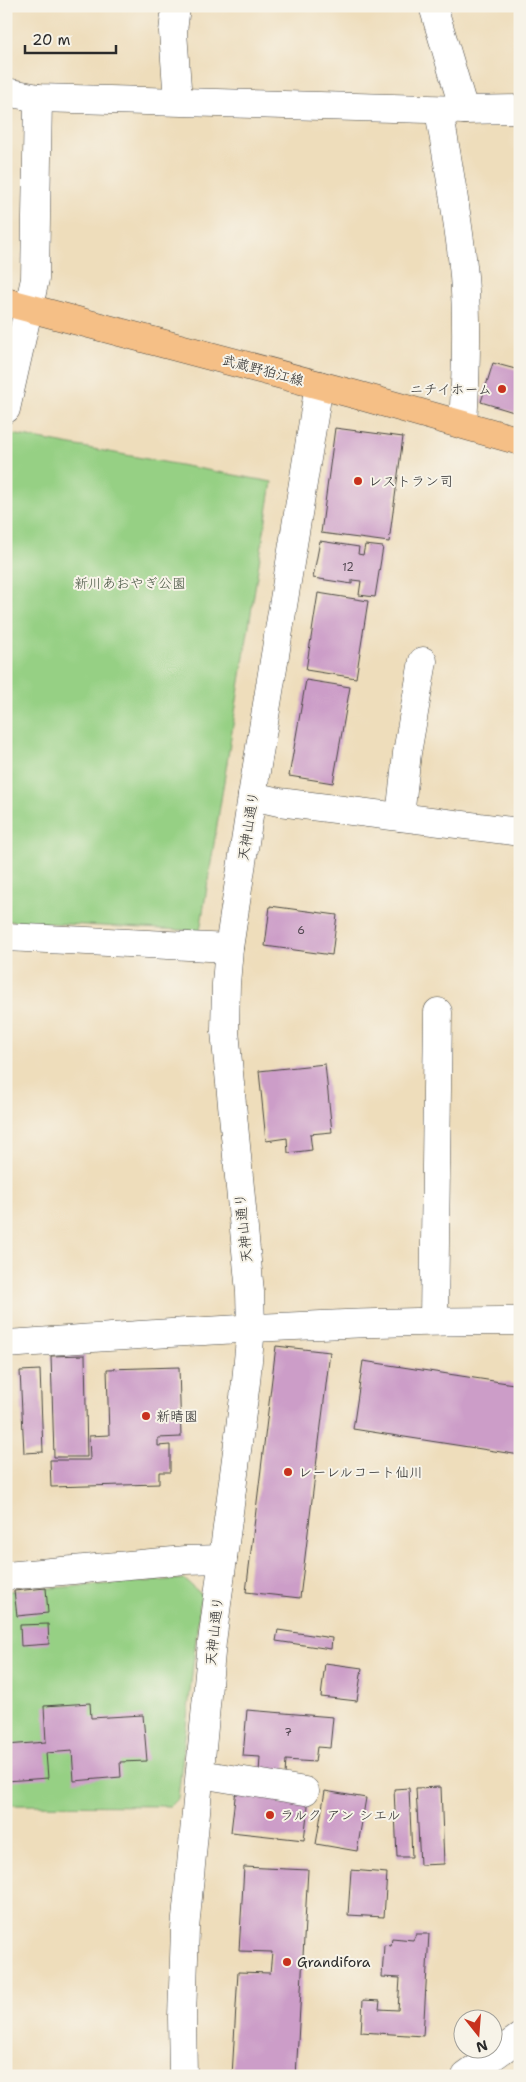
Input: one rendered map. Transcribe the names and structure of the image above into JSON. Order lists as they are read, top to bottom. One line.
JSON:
{"streets":{"main road":["武蔵野狛江線"],"street":["天神山通り"]},"crossings":[["武蔵野狛江線","天神山通り"]],"parks":["新川あおやぎ公園"],"places":["ニチイホーム","レストラン司","新晴園","レーレルコート仙川","ラルク アン シエル","Grandifora"],"house_numbers":["12","6","7"],"scale_bar":"20 m","north":"bottom"}
